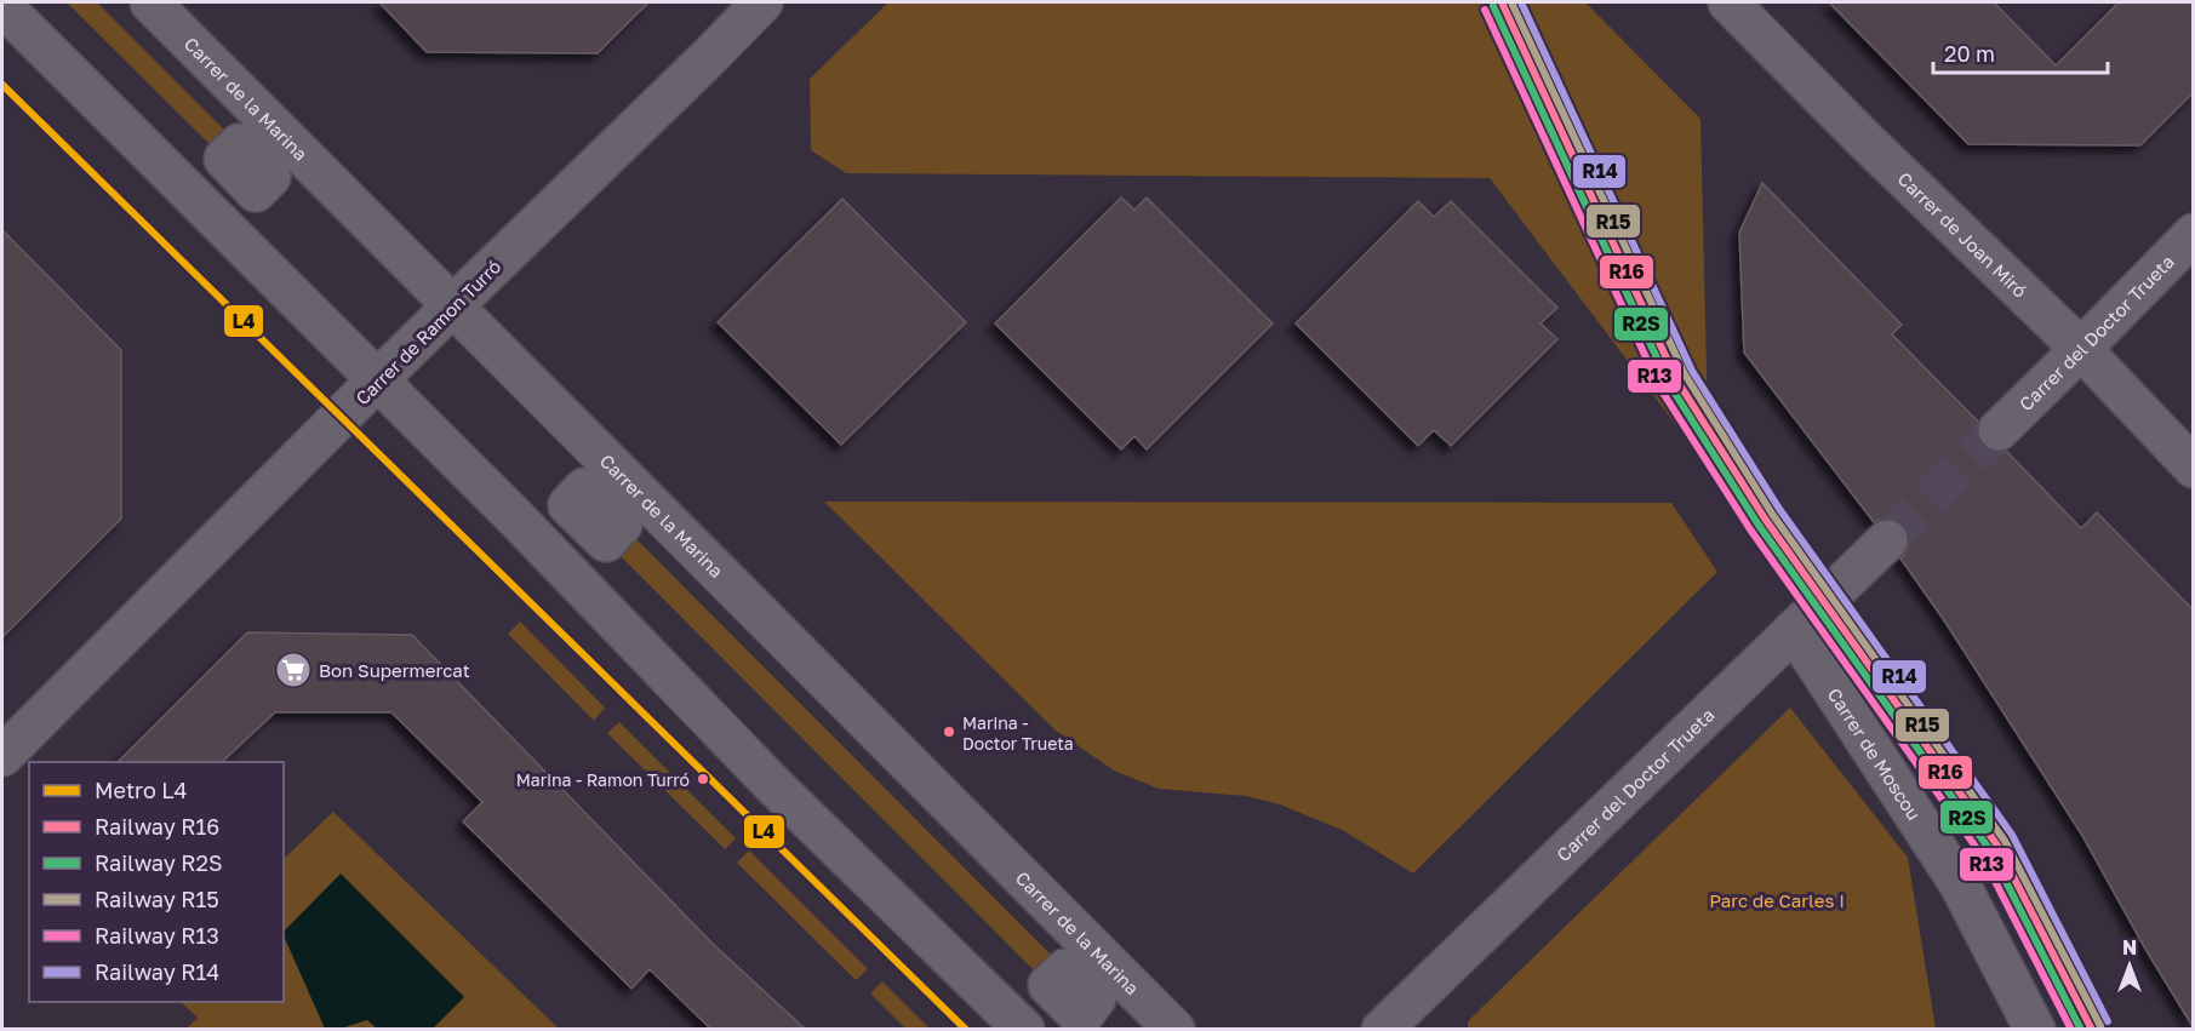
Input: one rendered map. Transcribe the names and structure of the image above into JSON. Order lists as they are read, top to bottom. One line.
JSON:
{"streets":{"street":["Carrer de la Marina","Carrer de Joan Miró","Carrer de Ramon Turró","Carrer del Doctor Trueta","Carrer de Moscou"]},"crossings":[["Carrer de la Marina","Carrer de Ramon Turró"],["Carrer de Joan Miró","Carrer del Doctor Trueta"],["Carrer del Doctor Trueta","Carrer de Moscou"]],"parks":["Parc de Carles I"],"places":{"supermarket":["Bon Supermercat"],"other":["Marina - Doctor Trueta","Marina - Ramon Turró"]},"lines":["rail line R16","rail line R15","rail line R14","rail line R2S","rail line R13","metro line L4"],"legend":["Metro L4","Railway R16","Railway R2S","Railway R15","Railway R13","Railway R14"],"scale_bar":"20 m","north":"top"}
